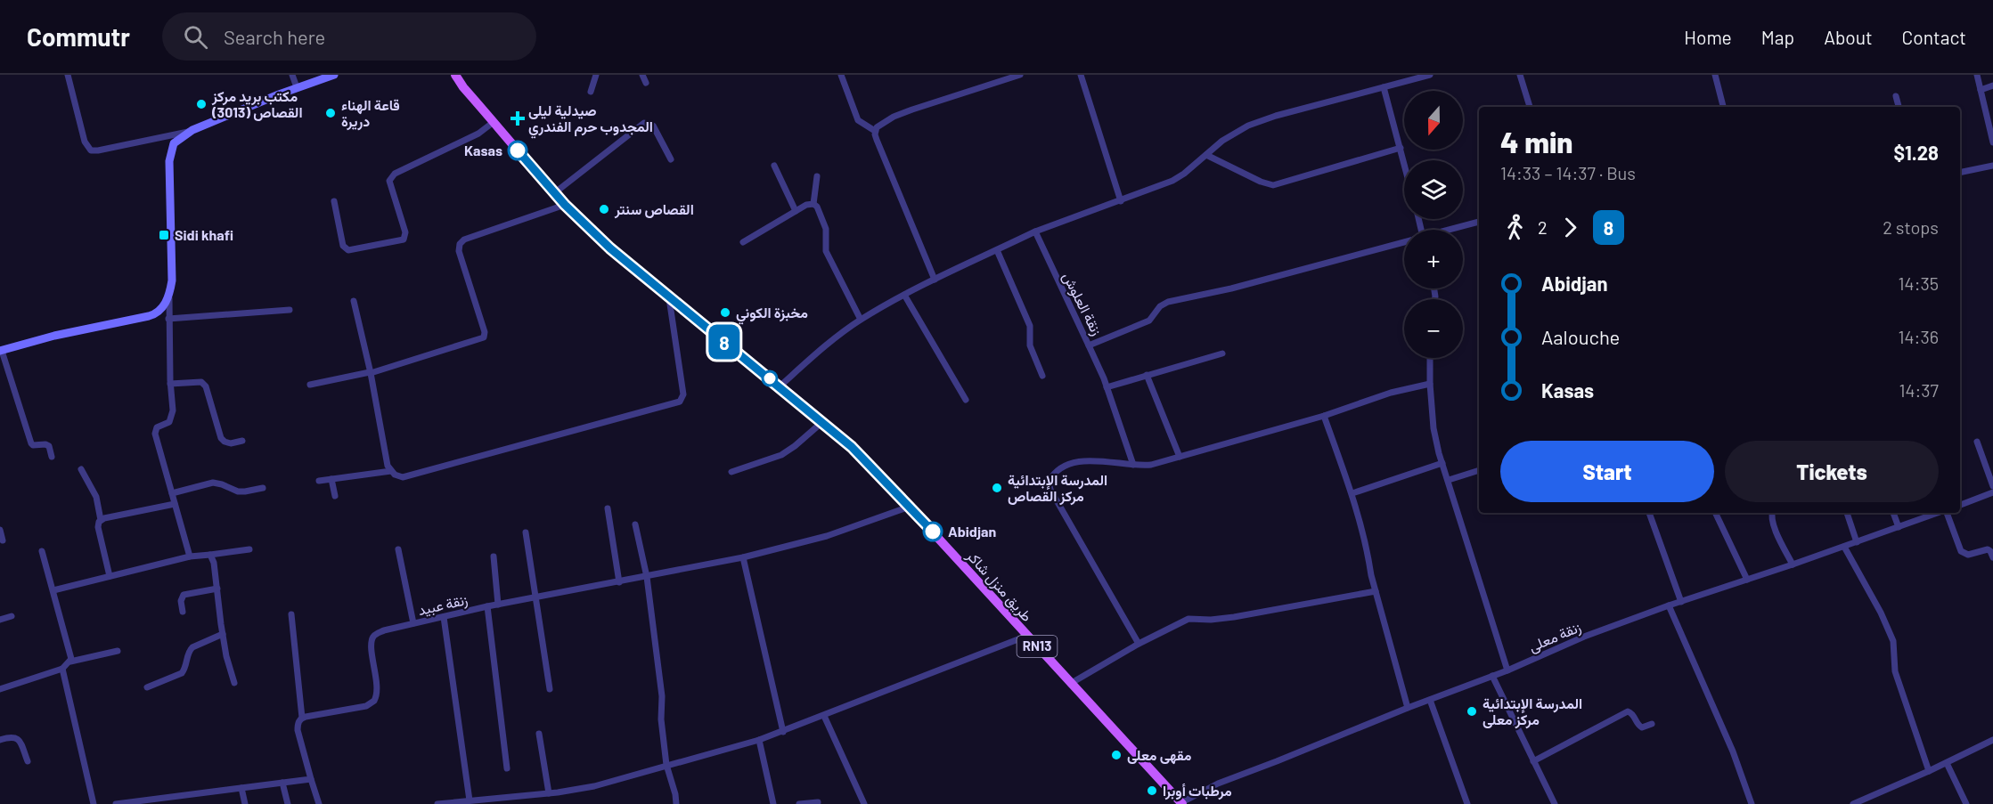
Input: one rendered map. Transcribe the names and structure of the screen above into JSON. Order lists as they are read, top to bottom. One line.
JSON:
{"streets":{"main road":["طريق منزل شاكر","RN13"],"street":["زنقة العلوش","زنقة عبيد","زنقة معلى"]},"crossings":[["طريق منزل شاكر","زنقة عبيد"],["طريق منزل شاكر","زنقة معلى"]],"places":{"other":["مكتب بريد مركز القصاص (3013)","قاعة الهناء دريرة","Kasas","القصاص سنتر","مخبزة الكوني","المدرسة الإبتدائية مركز القصاص","Abidjan","المدرسة الإبتدائية مركز معلى","مقهى معلى","مرطبات أوبرا"],"health":["صيدلية ليلى المجدوب حرم الفندري"],"transit":["Sidi khafi"]},"lines":["bus line 8"],"north":"bottom","page":{"header":"Commutr","search":"Search here","nav":["Home","Map","About","Contact"],"on_map":"8","map_buttons":["+","−"],"heading":["4 min","14:33 – 14:37 · Bus","$1.28"],"legs":["2","8","2 stops"],"list":[{"name":"Abidjan","value":"14:35"},{"name":"Aalouche","value":"14:36"},{"name":"Kasas","value":"14:37"}],"buttons":["Start","Tickets"]}}
